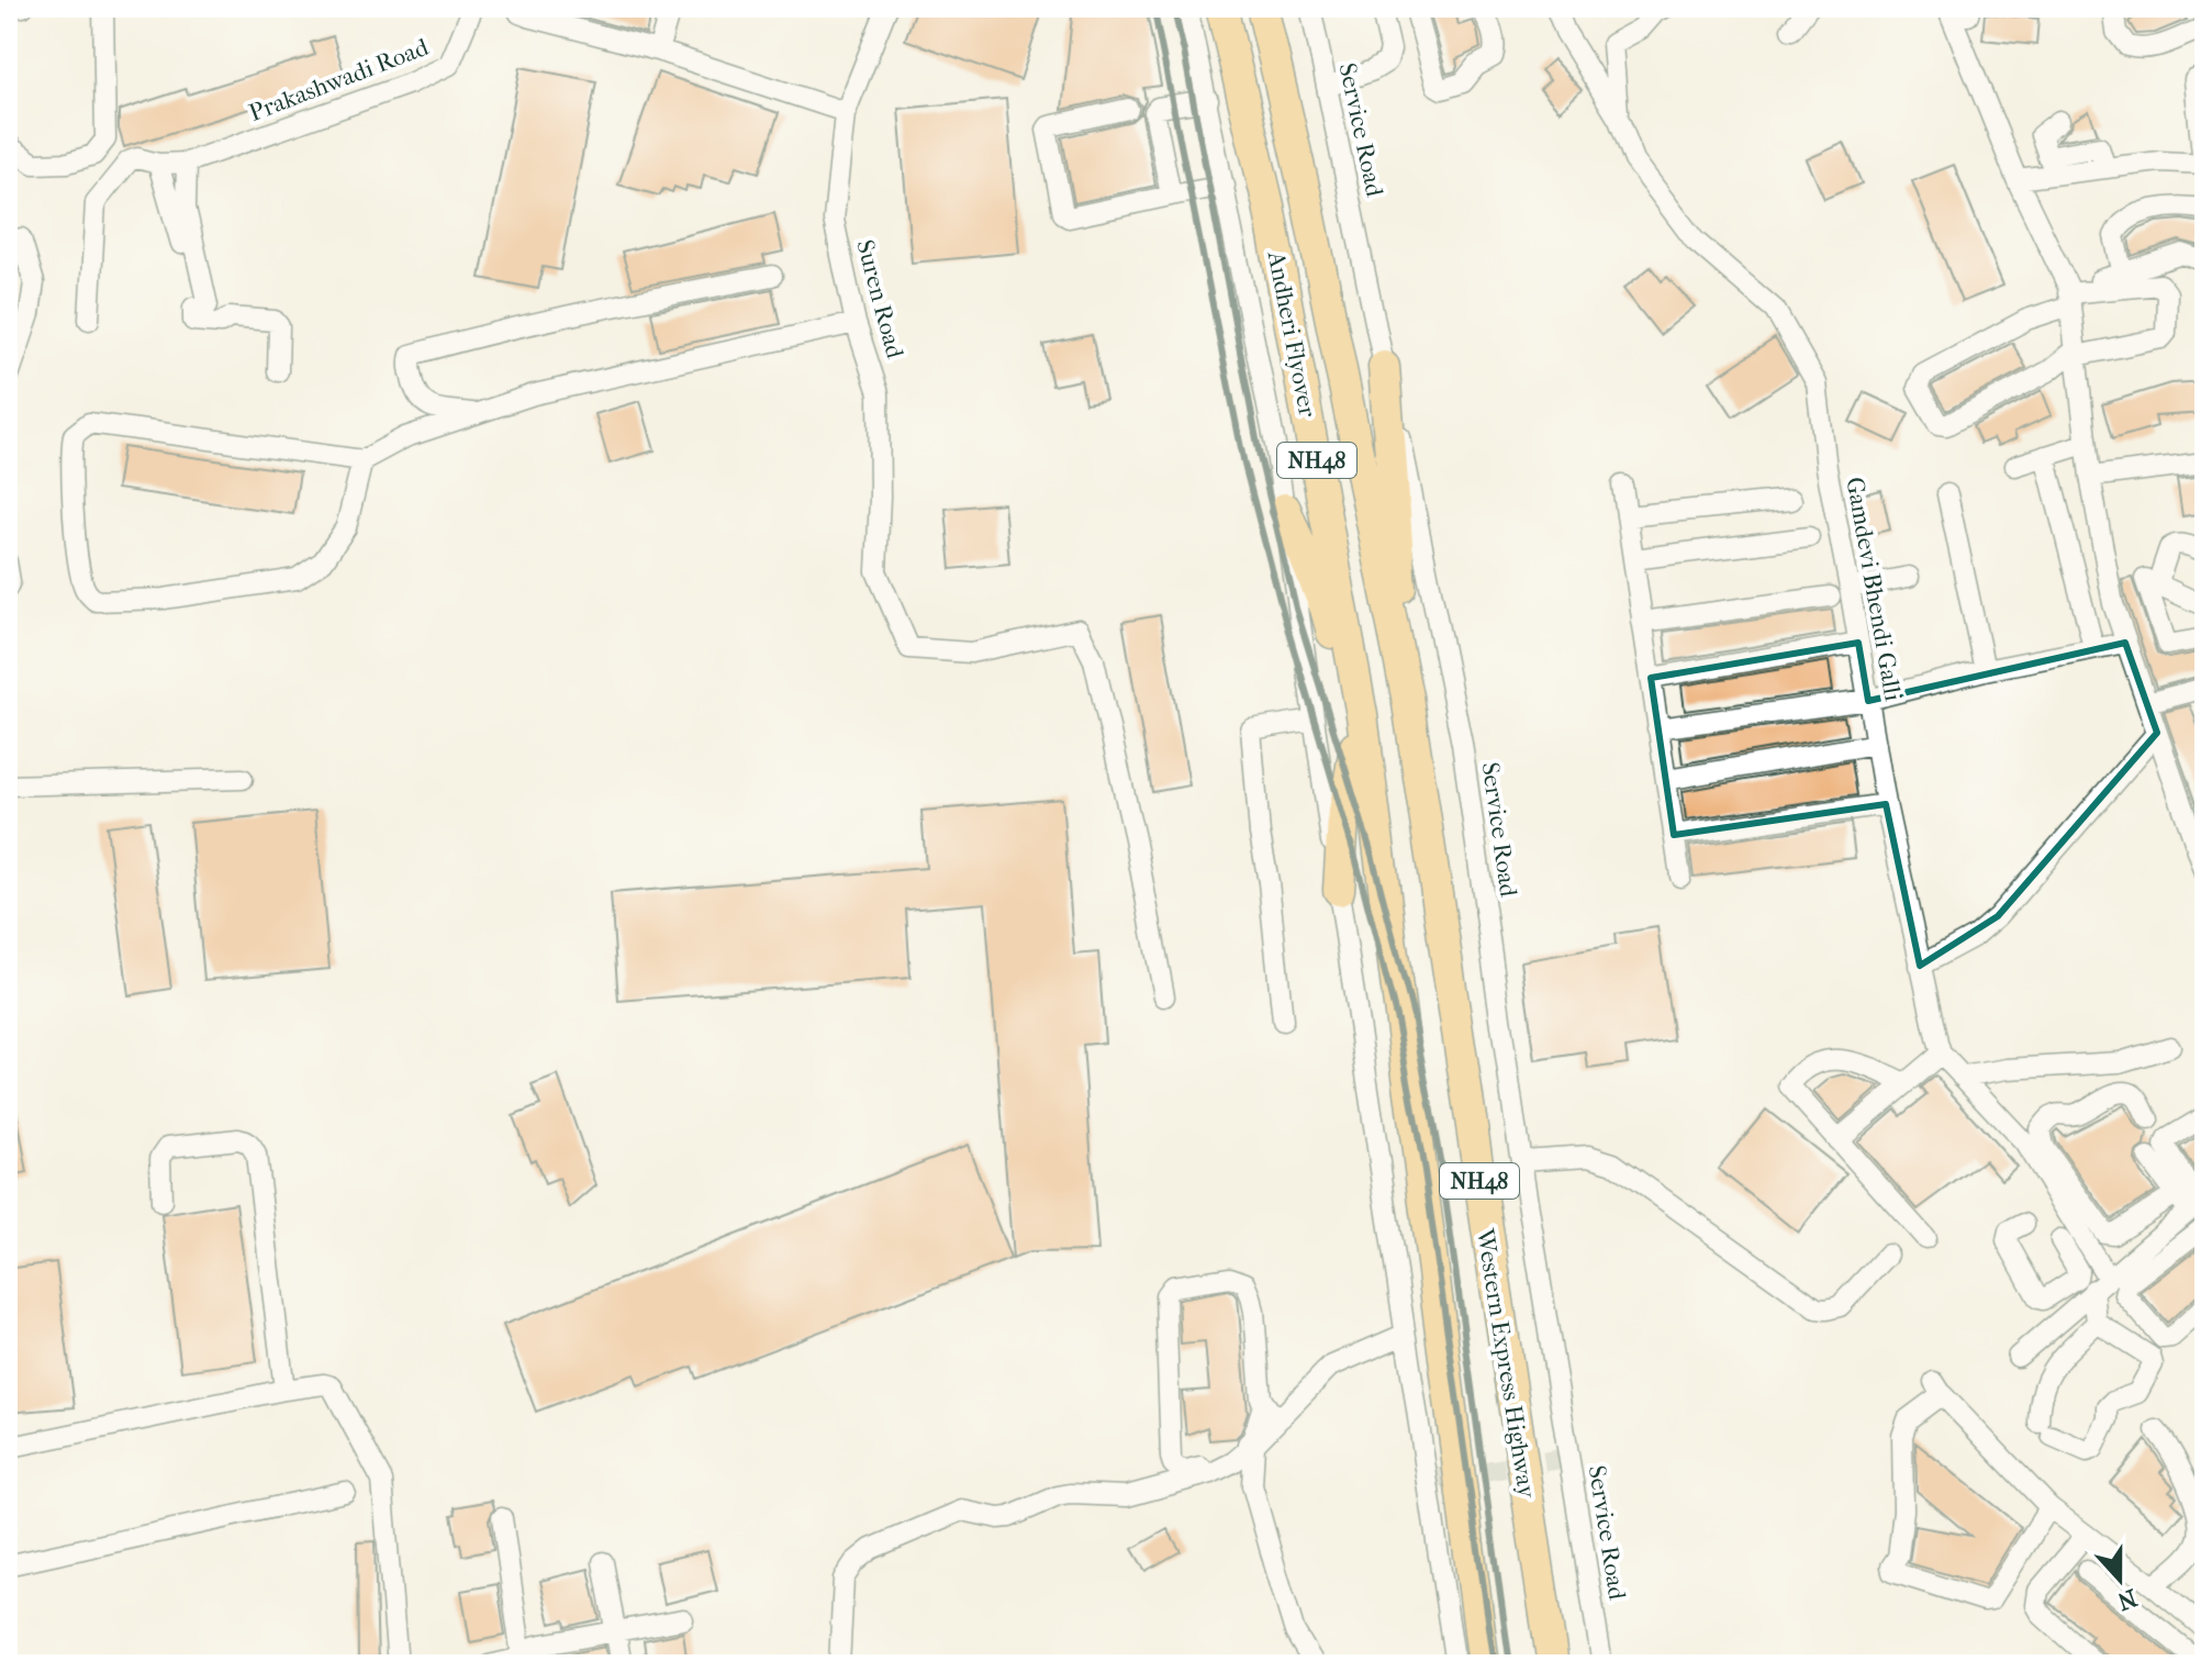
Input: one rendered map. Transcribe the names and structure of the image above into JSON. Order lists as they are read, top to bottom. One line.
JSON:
{"streets":{"highway":["Andheri Flyover","NH48","Western Express Highway"],"street":["Prakashwadi Road","Service Road","Suren Road","Gamdevi Bhendi Galli"]},"crossings":[["Andheri Flyover","NH48"],["Andheri Flyover","Western Express Highway"]],"north":"bottom"}
